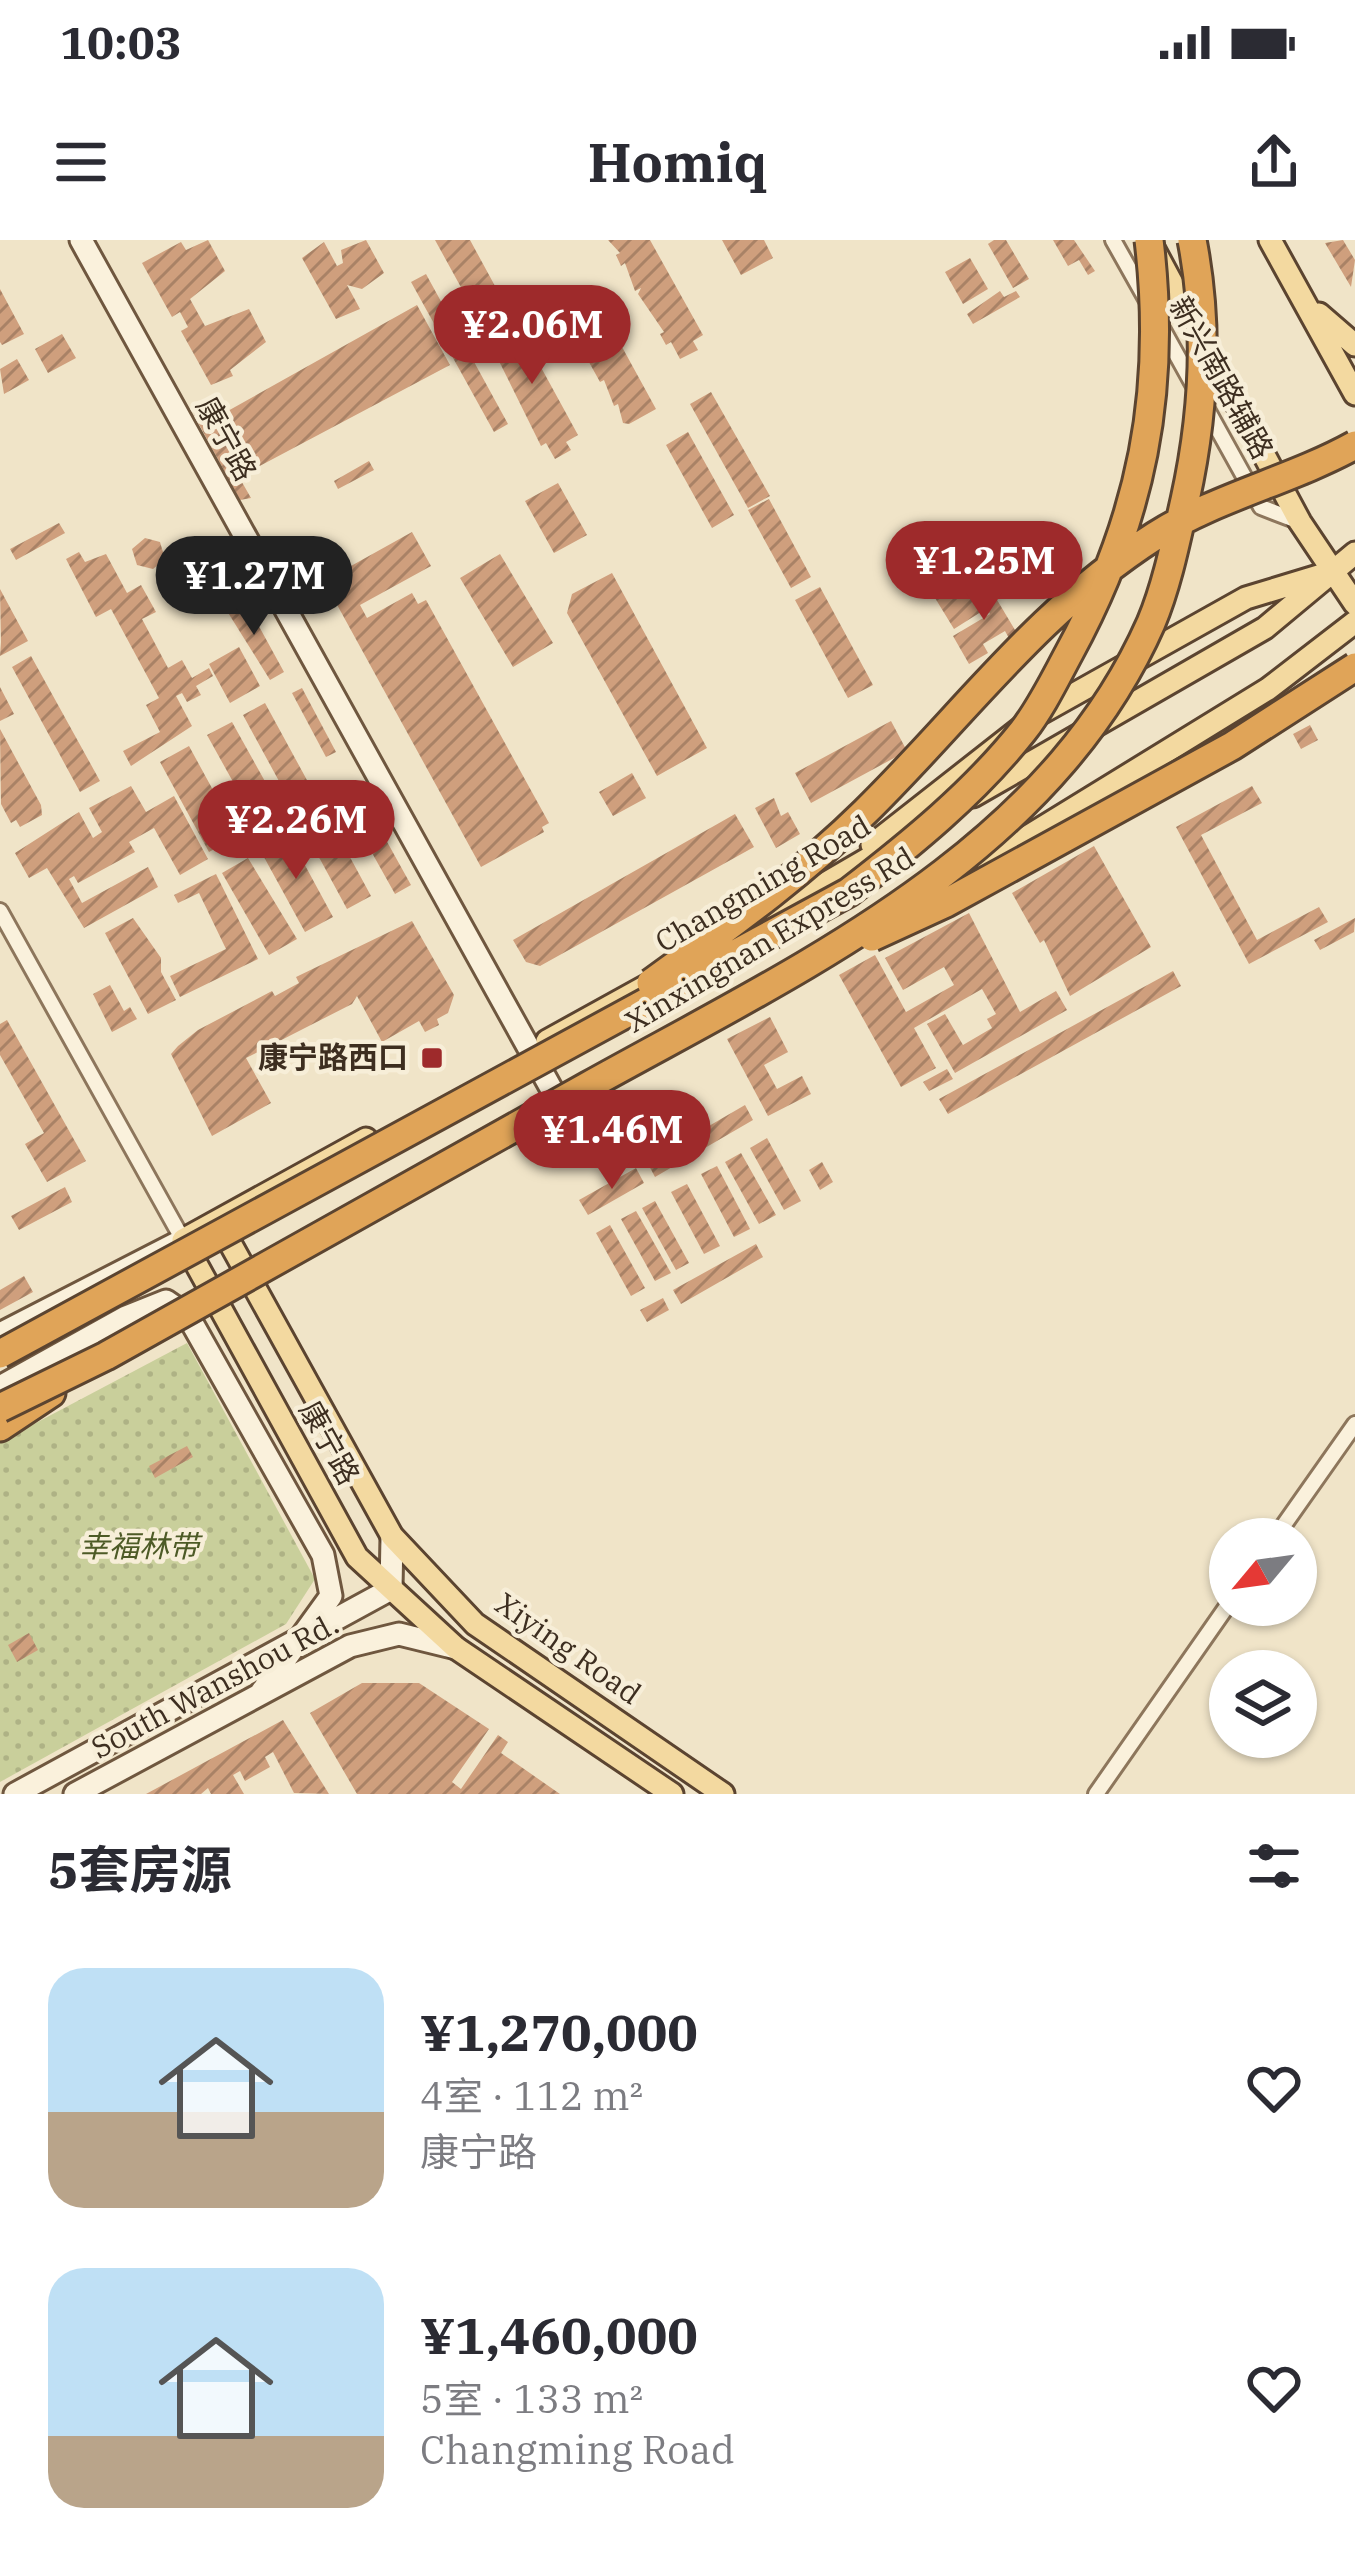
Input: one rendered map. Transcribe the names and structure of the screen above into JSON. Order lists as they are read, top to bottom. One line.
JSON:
{"streets":{"highway":["Xinxingnan Express Rd"],"main road":["康宁路","Changming Road","Xiying Road","South Wanshou Rd."],"street":["新兴南路辅路"]},"crossings":[["康宁路","Changming Road"],["康宁路","Xiying Road"],["康宁路","South Wanshou Rd."],["Changming Road","Xiying Road"],["Xiying Road","South Wanshou Rd."]],"parks":["幸福林带"],"places":{"transit":["康宁路西口"]},"north":"bottom left","page":{"status":"10:03","header":"Homiq","price":["¥2.06M","¥1.25M","¥1.27M","¥2.26M","¥1.46M"],"heading":"5套房源","list":[{"name":"¥1,270,000","note":"4室 · 112 m² · 康宁路"},{"name":"¥1,460,000","note":"5室 · 133 m² · Changming Road"}]}}
